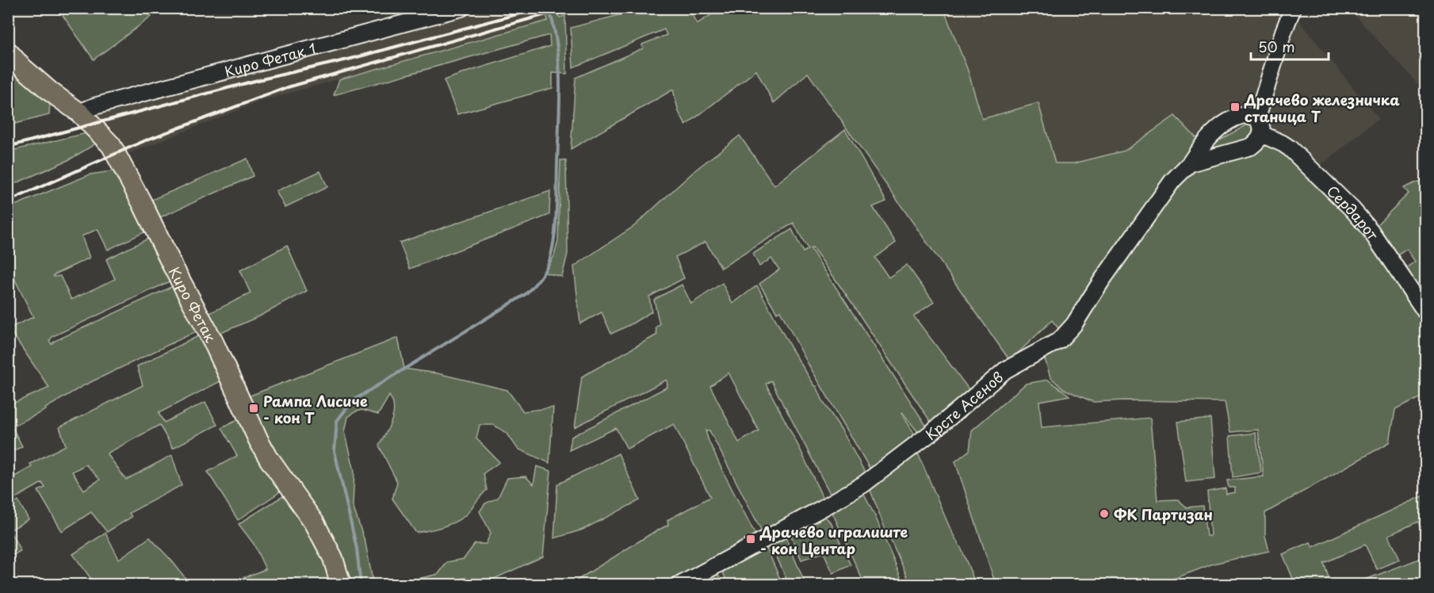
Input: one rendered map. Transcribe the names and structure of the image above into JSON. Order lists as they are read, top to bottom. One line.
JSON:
{"streets":{"main road":["Киро Фетак"],"street":["Киро Фетак 1","Сердарот","Крсте Асенов"]},"crossings":[["Киро Фетак 1","Киро Фетак"],["Сердарот","Крсте Асенов"]],"places":{"transit":["Драчево железничка станица Т","Рампа Лисиче - кон Т","Драчево игралиште - кон Центар"],"other":["ФК Партизан"]},"scale_bar":"50 m"}
